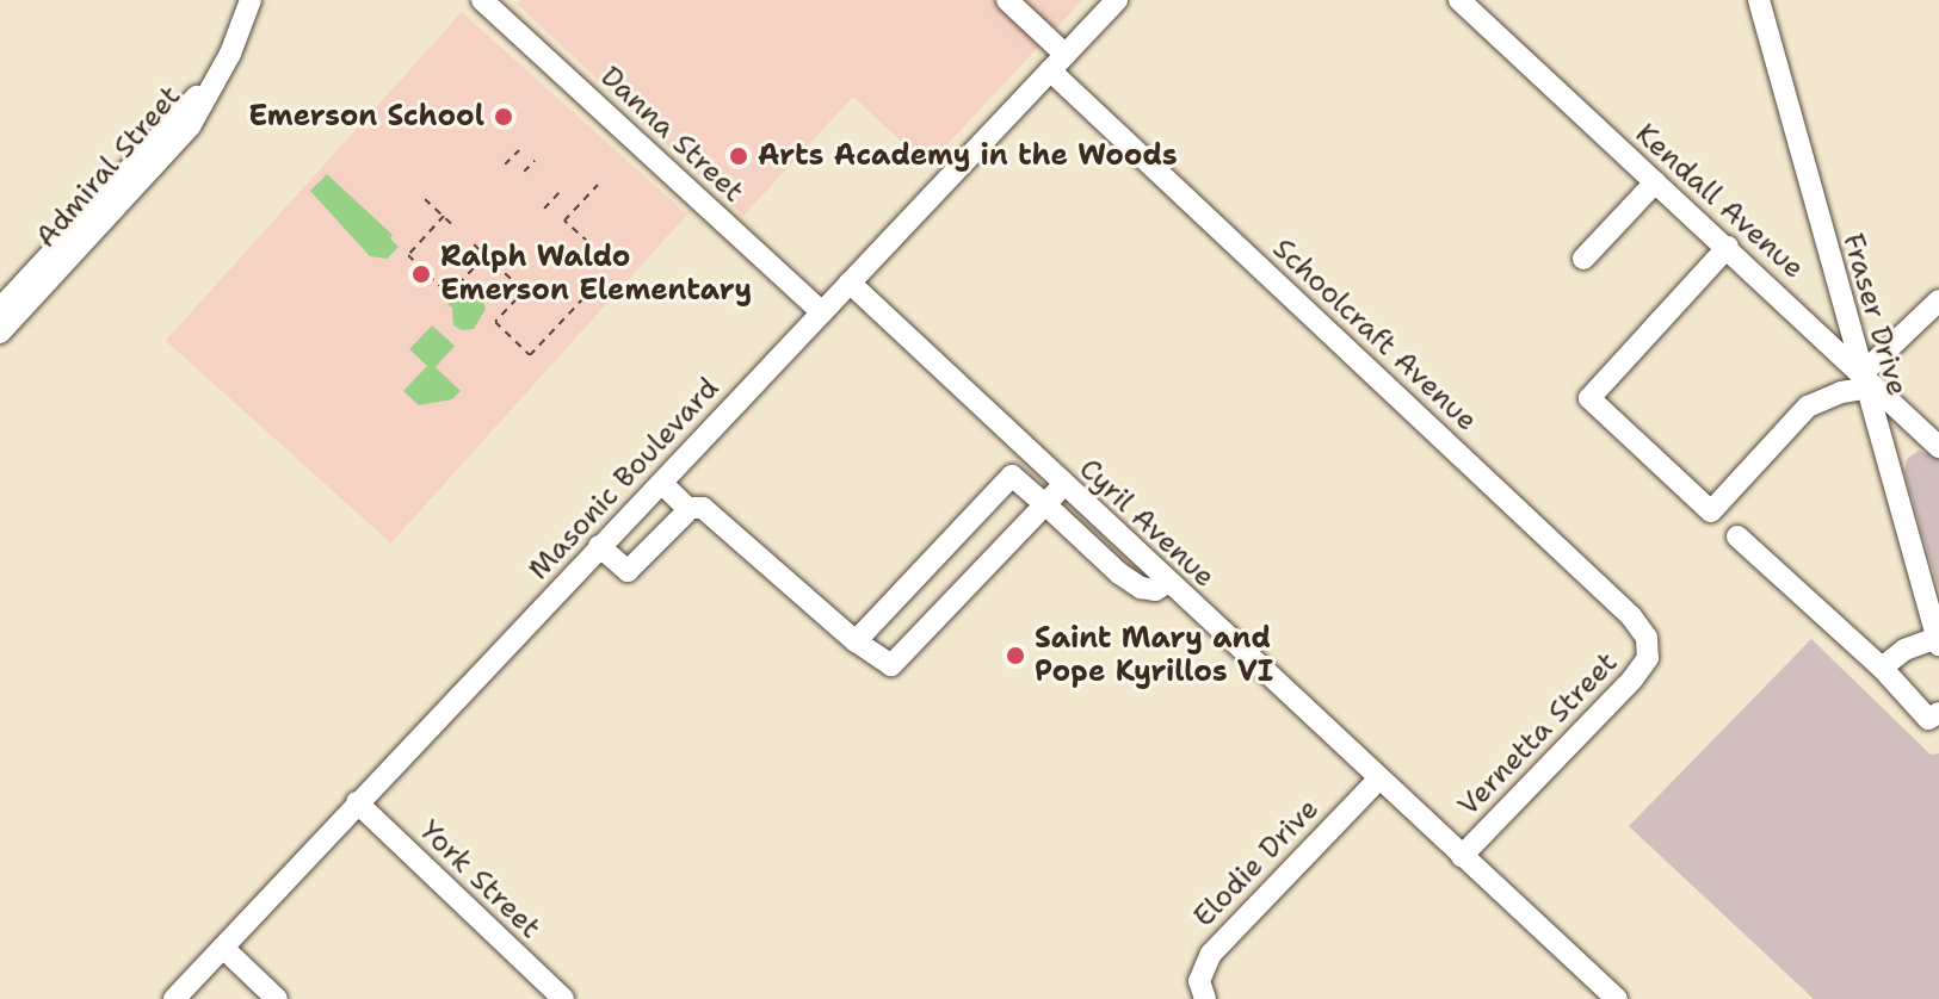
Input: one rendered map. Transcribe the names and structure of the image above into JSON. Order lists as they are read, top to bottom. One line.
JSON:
{"streets":{"street":["Danna Street","Admiral Street","Kendall Avenue","Fraser Drive","Schoolcraft Avenue","Masonic Boulevard","Cyril Avenue","Vernetta Street","Elodie Drive","York Street"]},"crossings":[["Danna Street","Masonic Boulevard"],["Kendall Avenue","Fraser Drive"],["Schoolcraft Avenue","Masonic Boulevard"],["Schoolcraft Avenue","Vernetta Street"],["Masonic Boulevard","Cyril Avenue"],["Masonic Boulevard","York Street"],["Cyril Avenue","Vernetta Street"],["Cyril Avenue","Elodie Drive"]],"places":["Emerson School","Arts Academy in the Woods","Ralph Waldo Emerson Elementary","Saint Mary and Pope Kyrillos VI"]}
